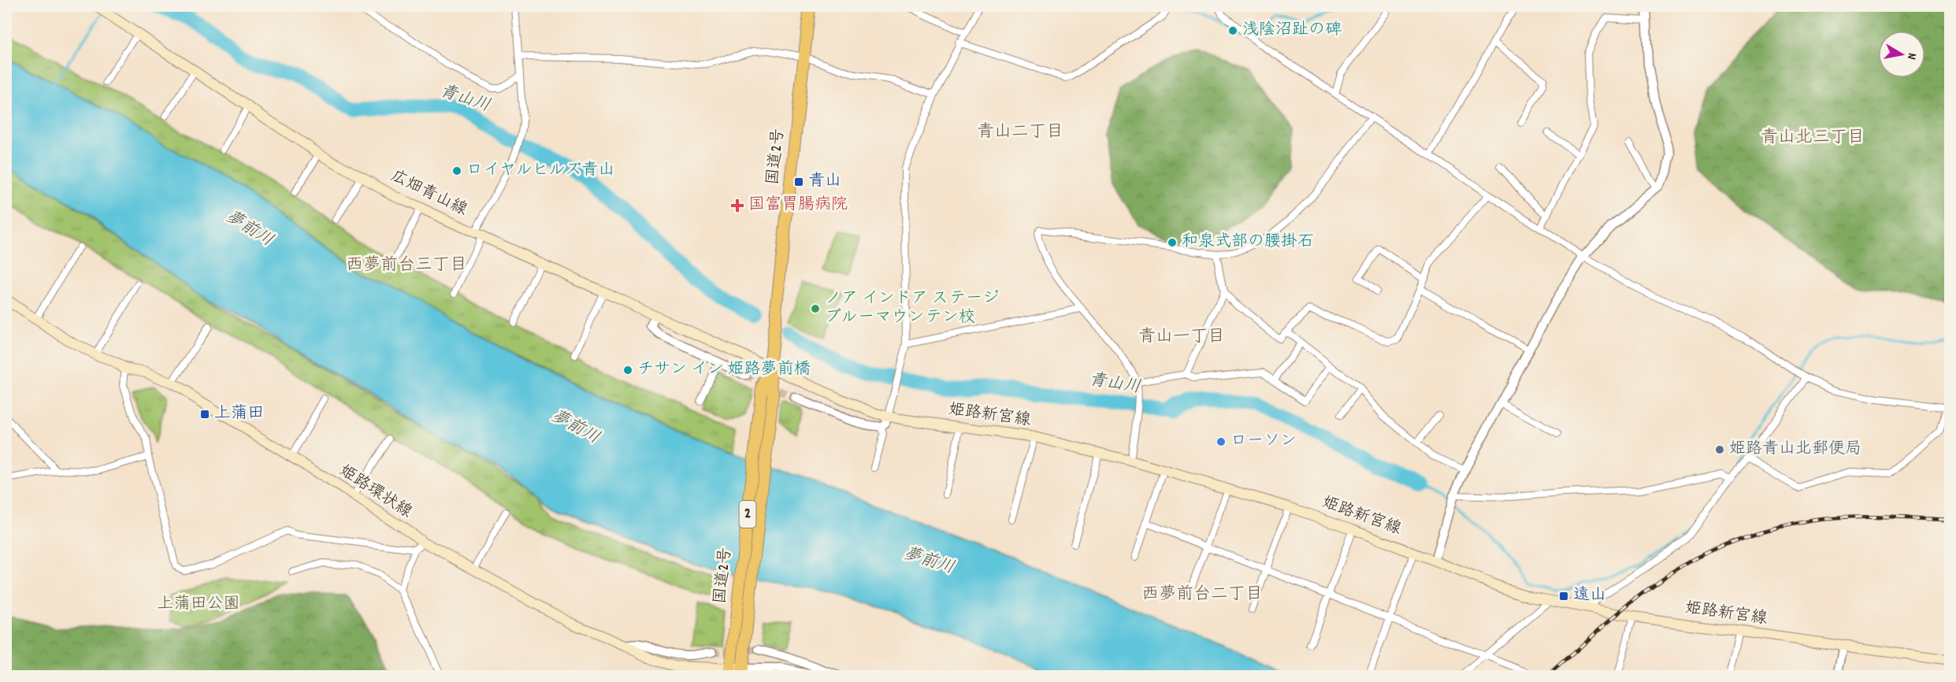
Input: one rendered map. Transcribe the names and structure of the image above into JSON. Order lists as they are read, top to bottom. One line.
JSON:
{"streets":{"highway":["国道2号","2"],"main road":["広畑青山線","姫路新宮線","姫路環状線"]},"crossings":[["国道2号","広畑青山線"],["国道2号","姫路新宮線"],["国道2号","姫路環状線"],["広畑青山線","姫路新宮線"]],"districts":["青山二丁目","青山北三丁目","西夢前台三丁目","青山一丁目","西夢前台二丁目"],"water":["青山川","夢前川"],"parks":["上蒲田公園"],"places":{"other":["浅陰沼趾の碑","ロイヤルヒルズ青山","和泉式部の腰掛石","ノア インドア ステージ ブルーマウンテン校","チサン イン 姫路夢前橋","ローソン","姫路青山北郵便局"],"transit":["青山","上蒲田","遠山"],"health":["国富胃腸病院"]},"north":"right"}
